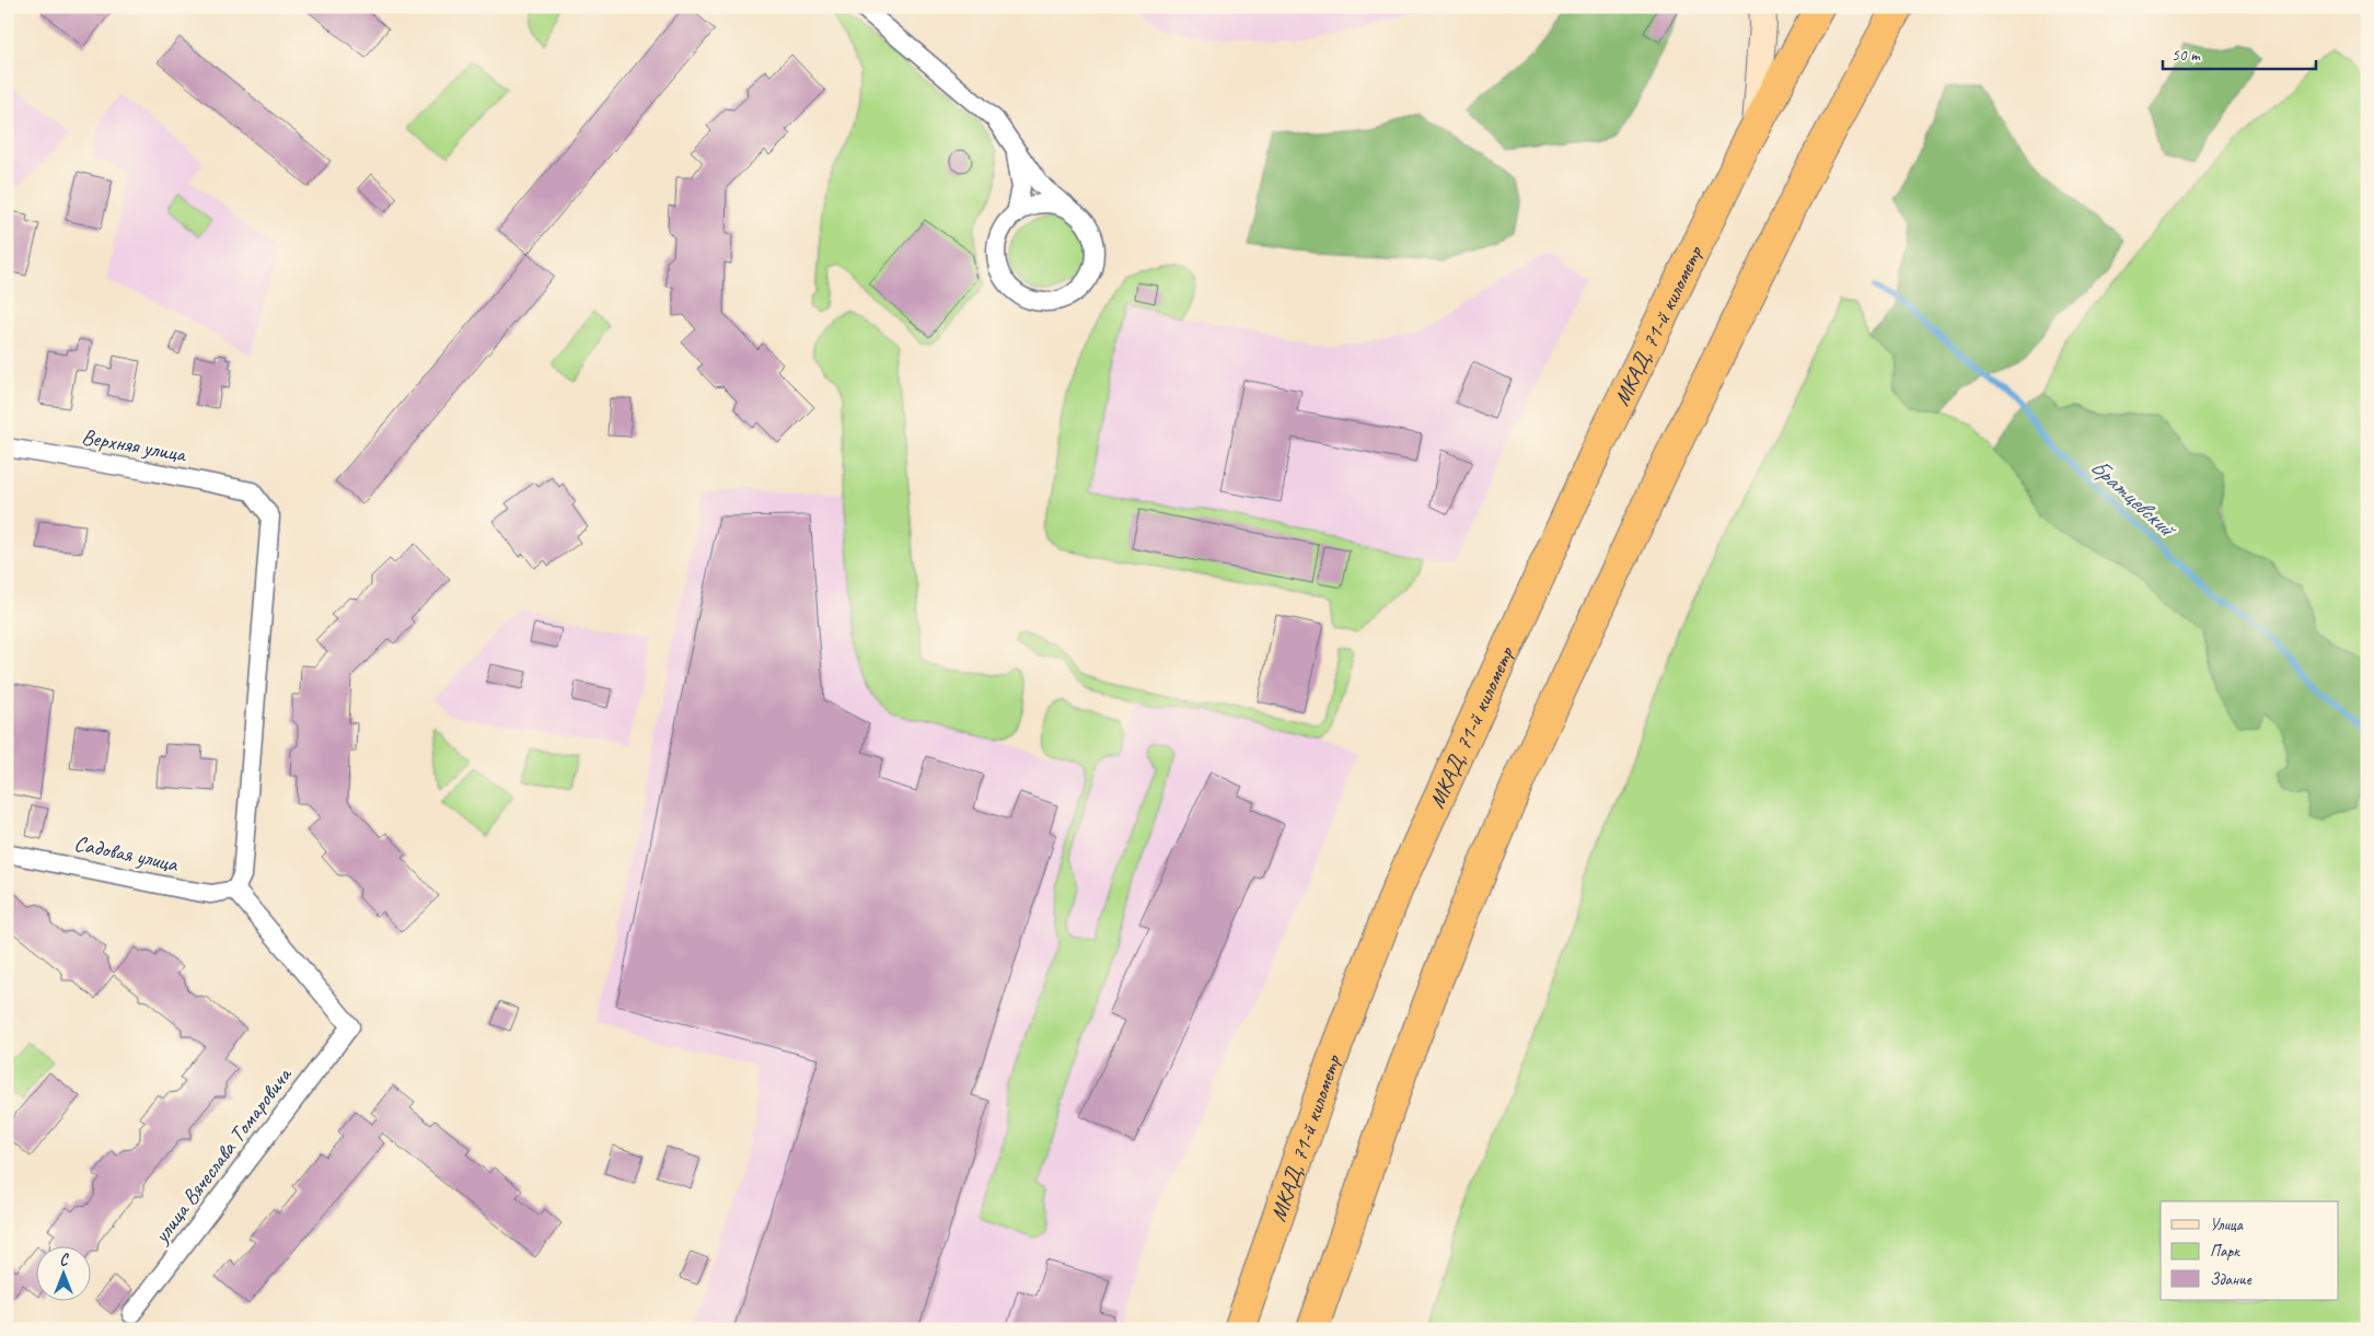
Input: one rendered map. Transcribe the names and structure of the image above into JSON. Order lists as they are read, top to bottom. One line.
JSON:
{"streets":{"highway":["МКАД, 71-й километр"],"street":["Верхняя улица","Садовая улица","улица Вячеслава Томаровича"]},"crossings":[["Верхняя улица","Садовая улица"],["Верхняя улица","улица Вячеслава Томаровича"],["Садовая улица","улица Вячеслава Томаровича"]],"water":["Братцевский"],"legend":["Улица","Парк","Здание"],"scale_bar":"50 m","north":"top"}
